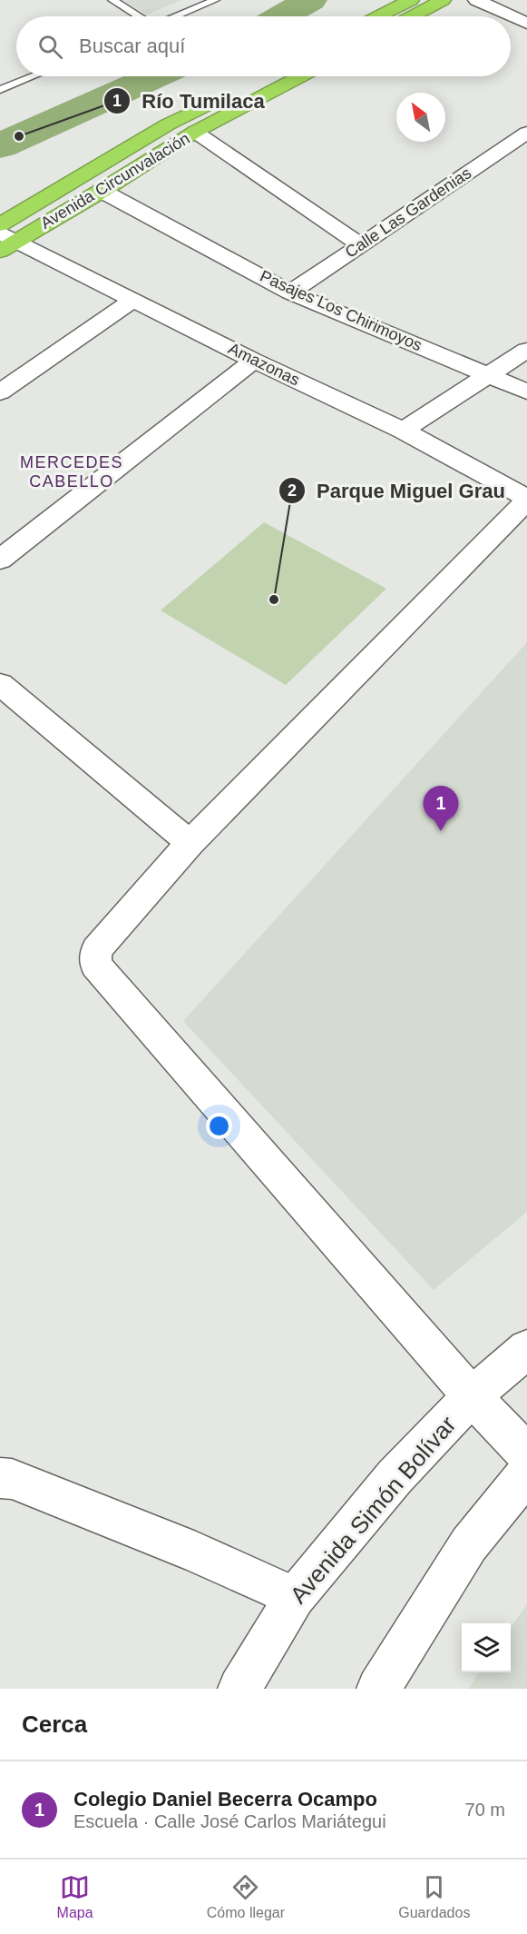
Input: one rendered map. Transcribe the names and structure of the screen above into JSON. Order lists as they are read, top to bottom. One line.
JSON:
{"streets":{"highway":["Avenida Circunvalación"],"street":["Calle Las Gardenias","Pasajes Los Chirimoyos","Amazonas","Avenida Simón Bolívar"]},"crossings":[["Avenida Circunvalación","Pasajes Los Chirimoyos"],["Avenida Circunvalación","Amazonas"],["Calle Las Gardenias","Pasajes Los Chirimoyos"]],"districts":["MERCEDES CABELLO"],"places":["Río Tumilaca","Parque Miguel Grau"],"north":"top left","page":{"search":"Buscar aquí","pins":"1","heading":"Cerca","list":[{"mark":"1","name":"Colegio Daniel Becerra Ocampo","note":"Escuela · Calle José Carlos Mariátegui","value":"70 m"}],"nav":["Mapa","Cómo llegar","Guardados"]}}
